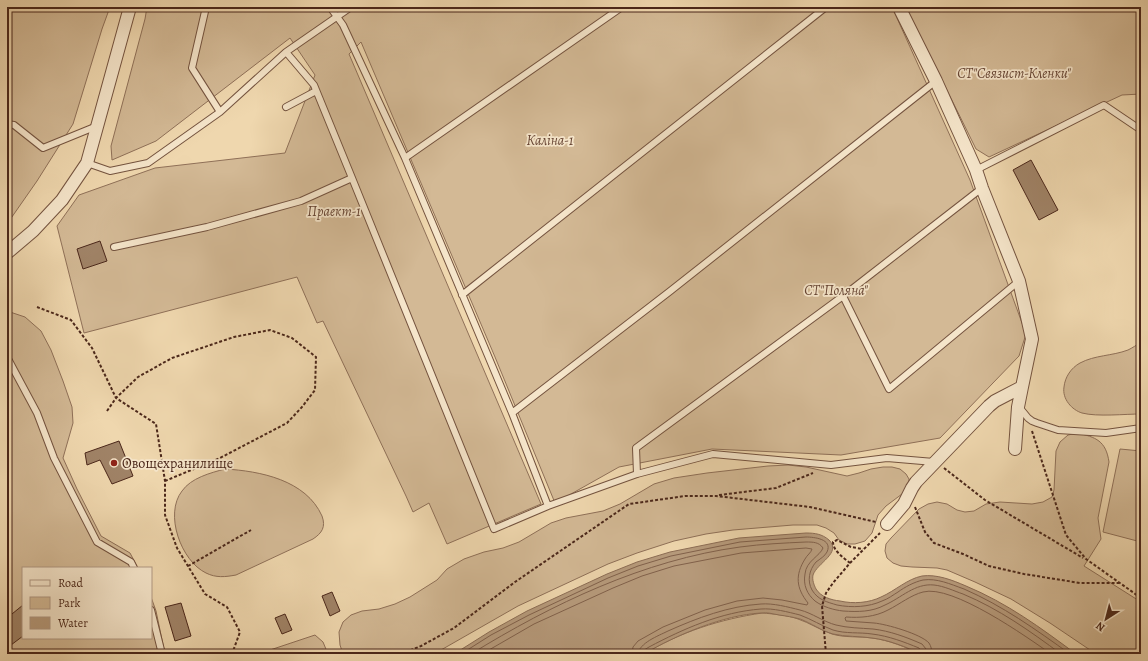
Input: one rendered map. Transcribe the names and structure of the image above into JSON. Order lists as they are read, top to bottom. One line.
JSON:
{"parks":["СТ\"Связист-Кленки\"","Каліна-1","Праект-1","СТ\"Поляна\""],"places":["Овощехранилище"],"legend":["Road","Park","Water"],"north":"bottom left"}
